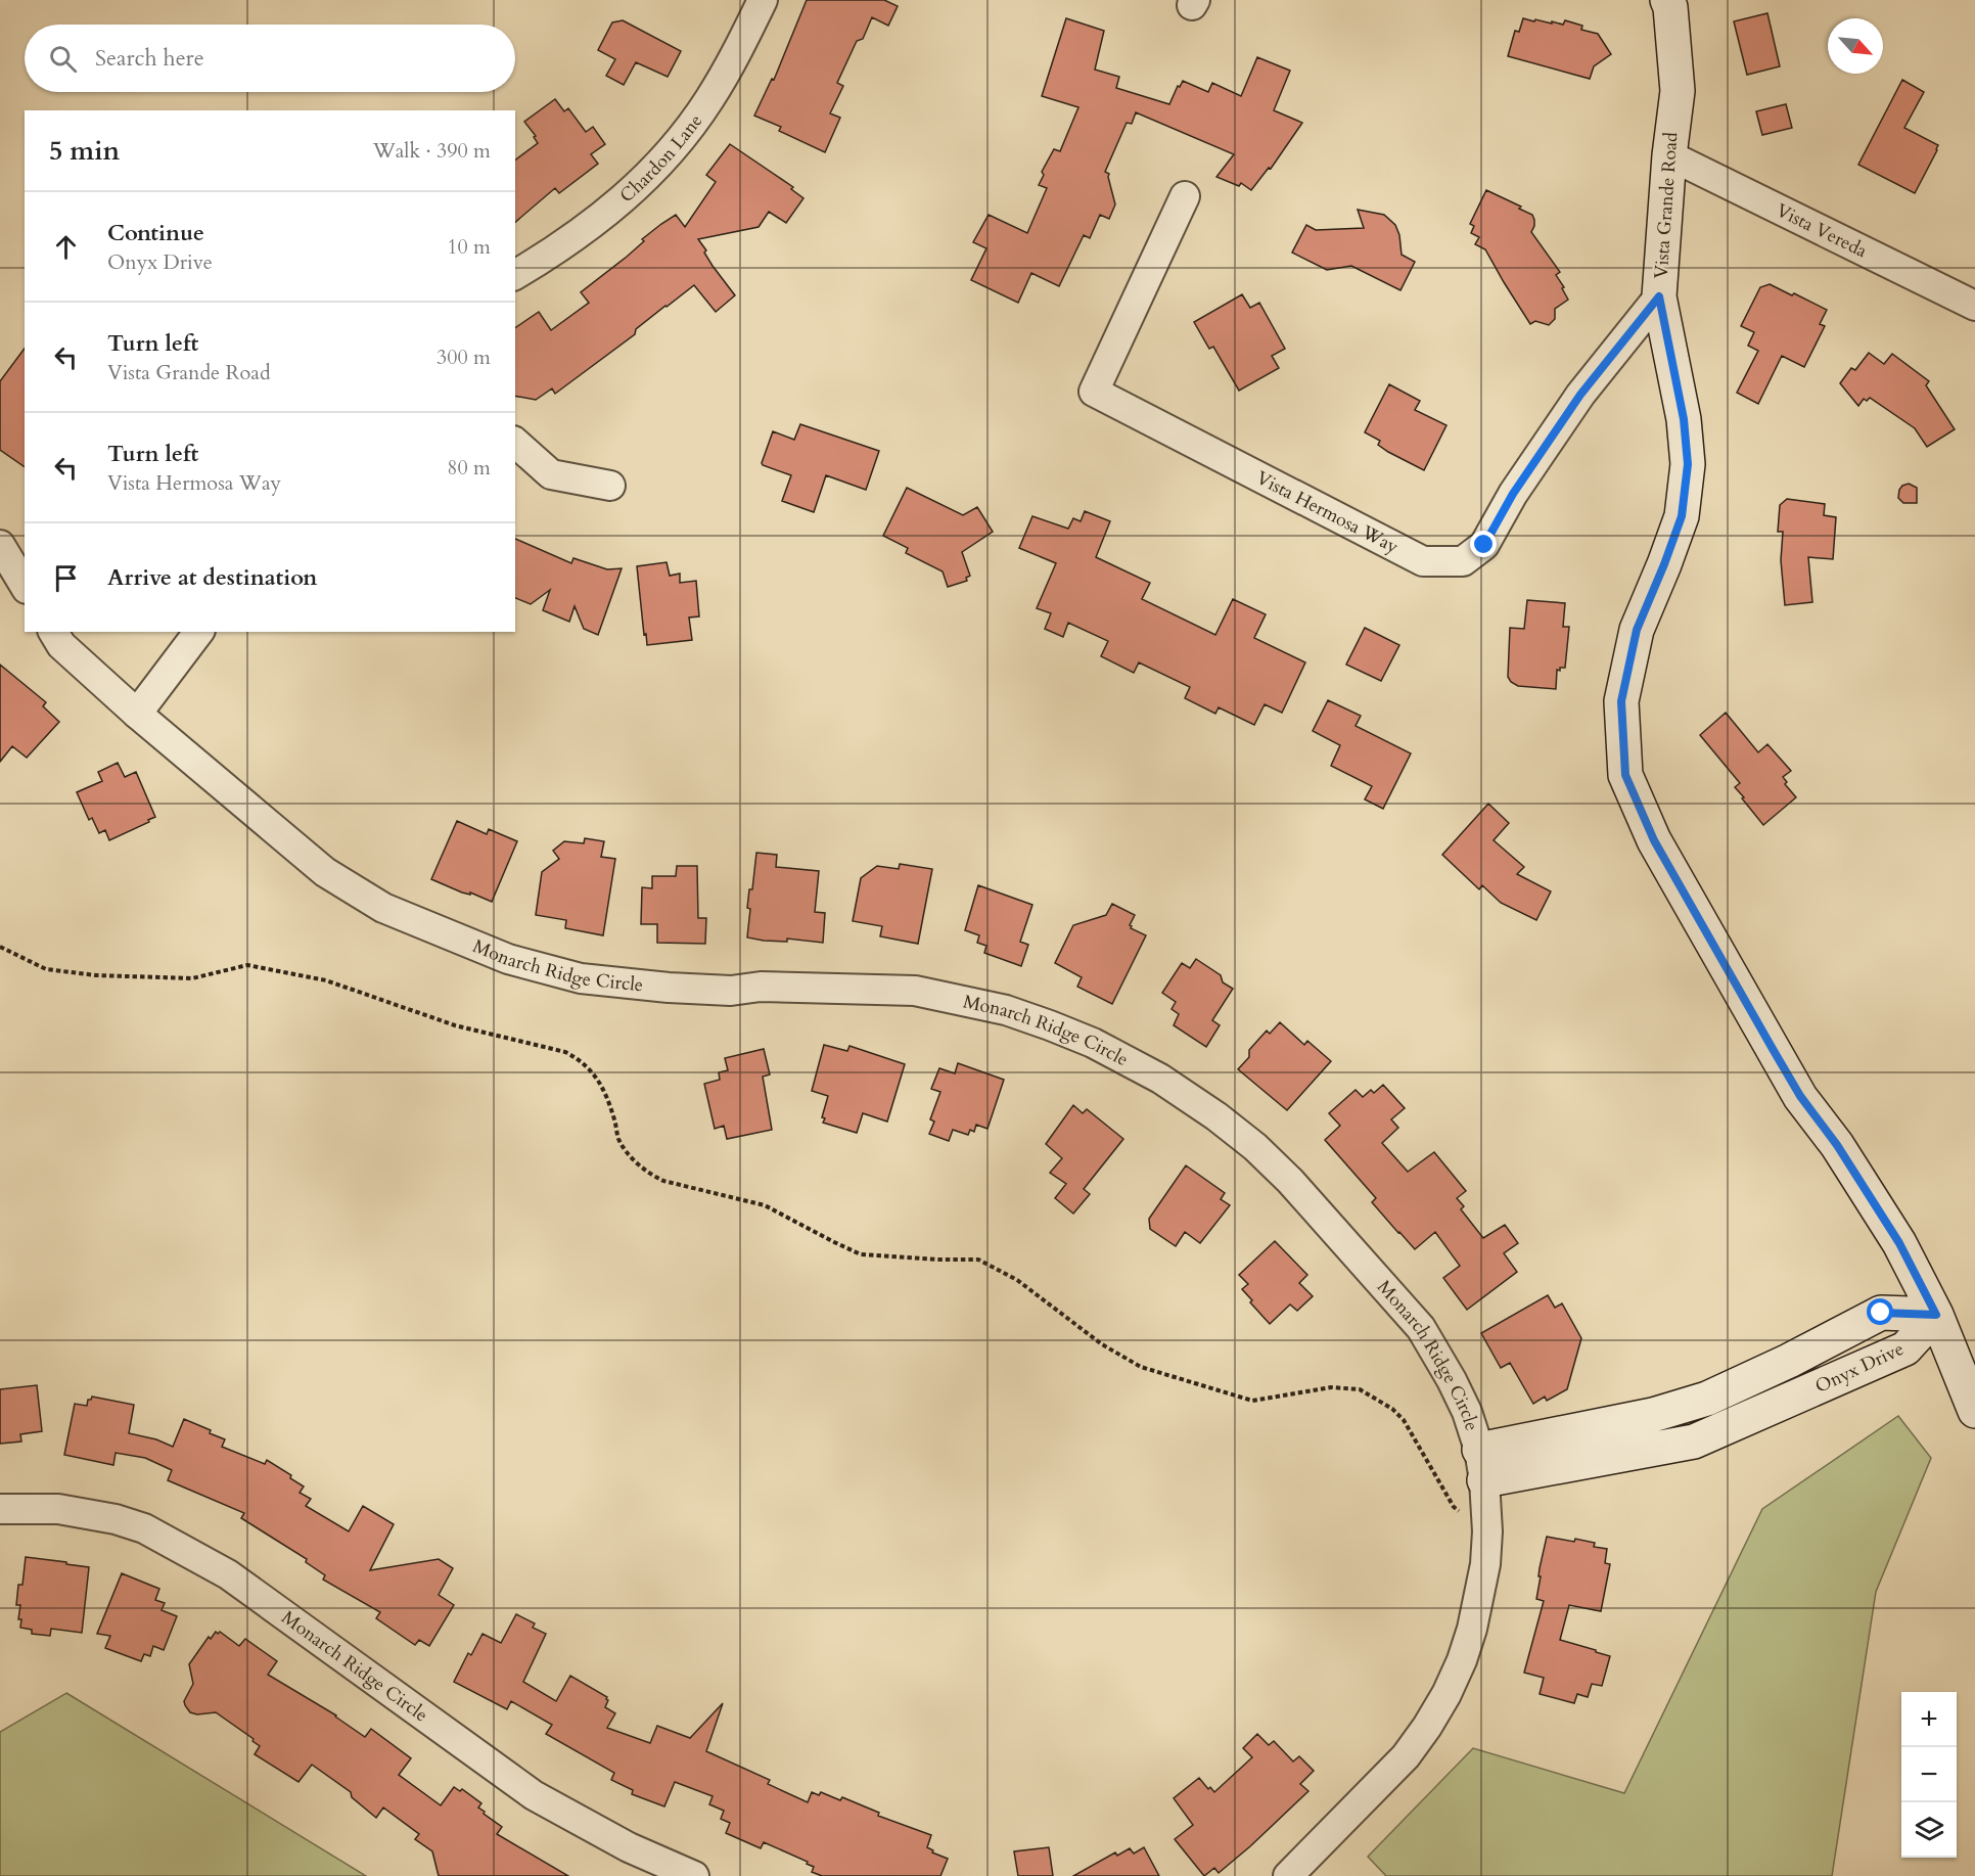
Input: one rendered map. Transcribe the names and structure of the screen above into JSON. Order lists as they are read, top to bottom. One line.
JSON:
{"streets":{"street":["Chardon Lane","Vista Grande Road","Vista Vereda","Vista Hermosa Way","Monarch Ridge Circle","Onyx Drive"]},"crossings":[["Vista Grande Road","Vista Vereda"],["Vista Grande Road","Vista Hermosa Way"],["Vista Grande Road","Onyx Drive"],["Monarch Ridge Circle","Onyx Drive"]],"north":"bottom right","page":{"search":"Search here","heading":["5 min","Walk · 390 m"],"list":[["Continue","Onyx Drive","10 m"],["Turn left","Vista Grande Road","300 m"],["Turn left","Vista Hermosa Way","80 m"],"Arrive at destination"],"map_buttons":["+","−"]}}
